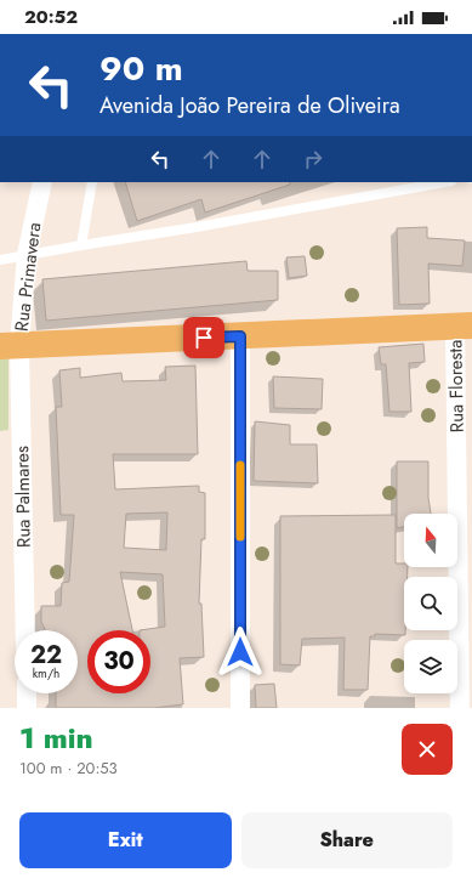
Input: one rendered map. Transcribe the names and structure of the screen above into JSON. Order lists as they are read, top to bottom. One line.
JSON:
{"streets":{"street":["Rua Primavera","Rua Floresta","Rua Palmares"]},"crossings":[["Rua Primavera","Rua Palmares"]],"north":"top","page":{"status":"20:52","turn":["90 m","Avenida João Pereira de Oliveira"],"speed":"22 km/h","limit":"30","heading":["1 min","100 m · 20:53"],"buttons":["Exit","Share"]}}
